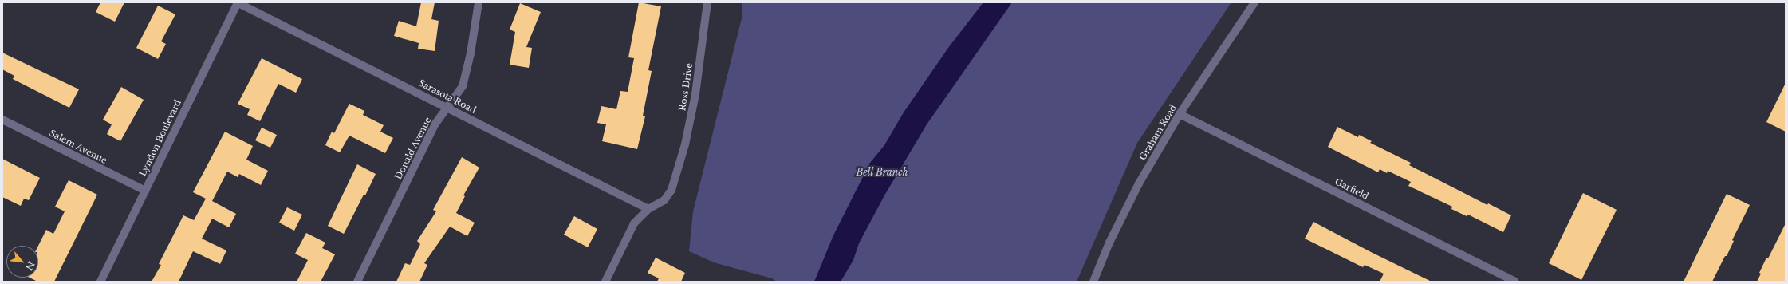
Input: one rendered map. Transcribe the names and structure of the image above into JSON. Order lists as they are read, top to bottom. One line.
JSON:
{"streets":{"street":["Ross Drive","Sarasota Road","Graham Road","Lyndon Boulevard","Salem Avenue","Donald Avenue","Garfield"]},"crossings":[["Ross Drive","Sarasota Road"],["Sarasota Road","Lyndon Boulevard"],["Sarasota Road","Donald Avenue"],["Graham Road","Garfield"],["Lyndon Boulevard","Salem Avenue"]],"water":["Bell Branch"],"north":"bottom right"}
